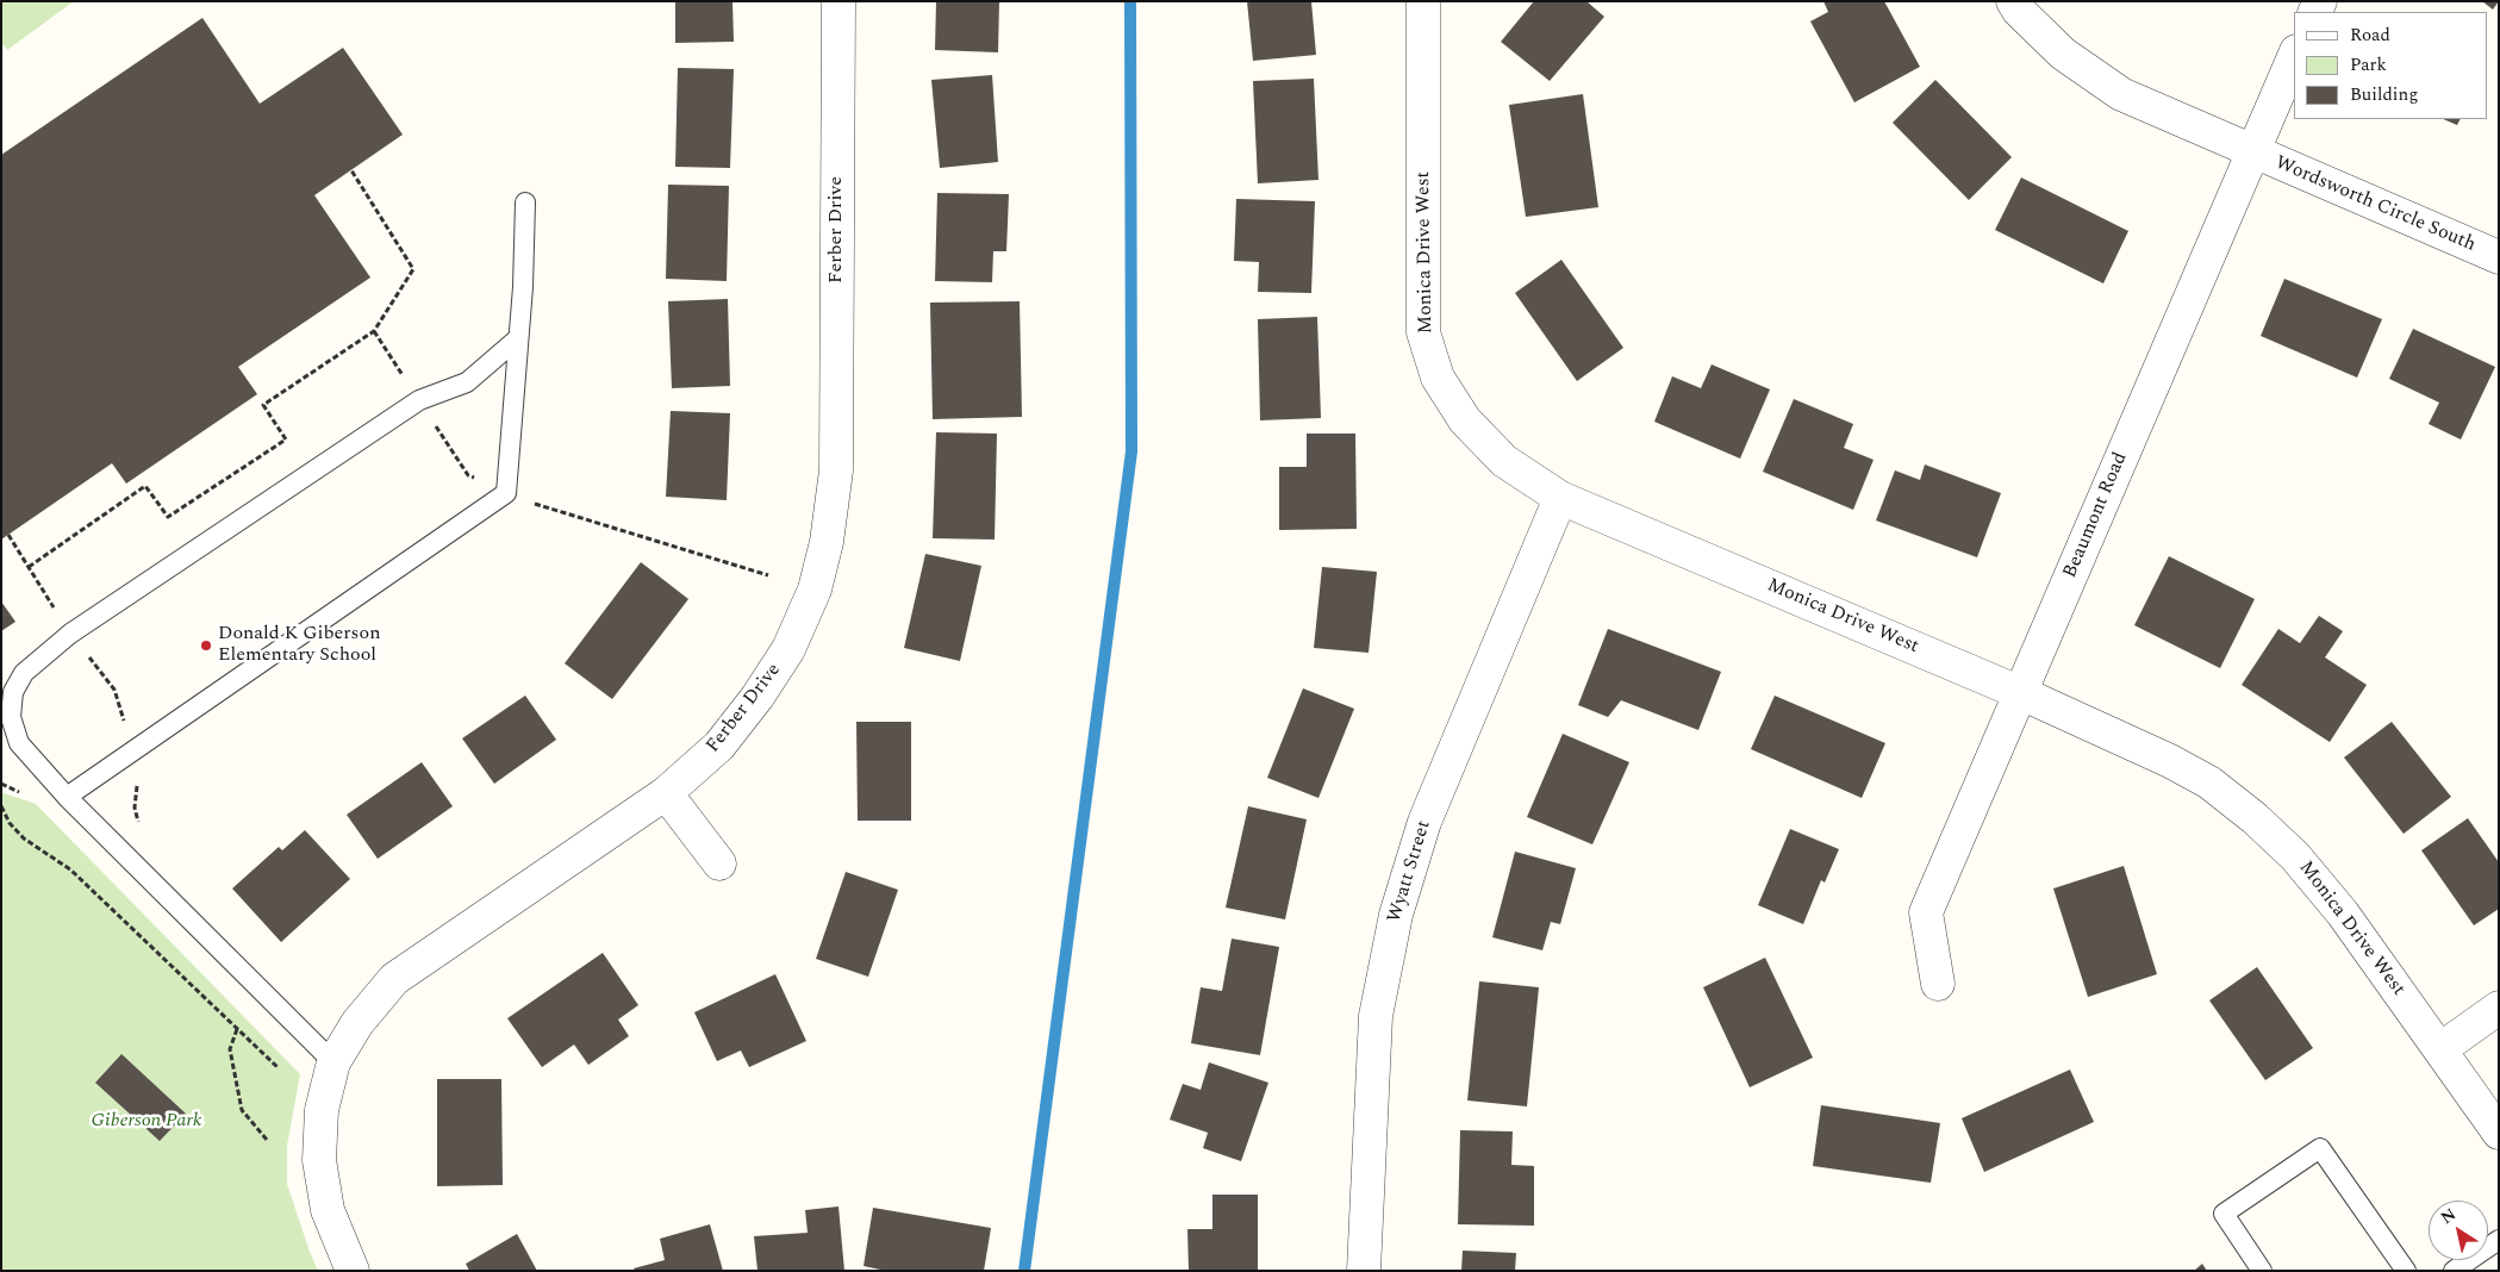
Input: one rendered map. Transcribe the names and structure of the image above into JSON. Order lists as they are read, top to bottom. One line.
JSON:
{"streets":{"street":["Wordsworth Circle South","Ferber Drive","Monica Drive West","Beaumont Road","Wyatt Street"]},"crossings":[["Wordsworth Circle South","Beaumont Road"],["Monica Drive West","Beaumont Road"],["Monica Drive West","Wyatt Street"]],"parks":["Giberson Park"],"places":["Donald K Giberson Elementary School"],"legend":["Road","Park","Building"],"north":"top left"}
